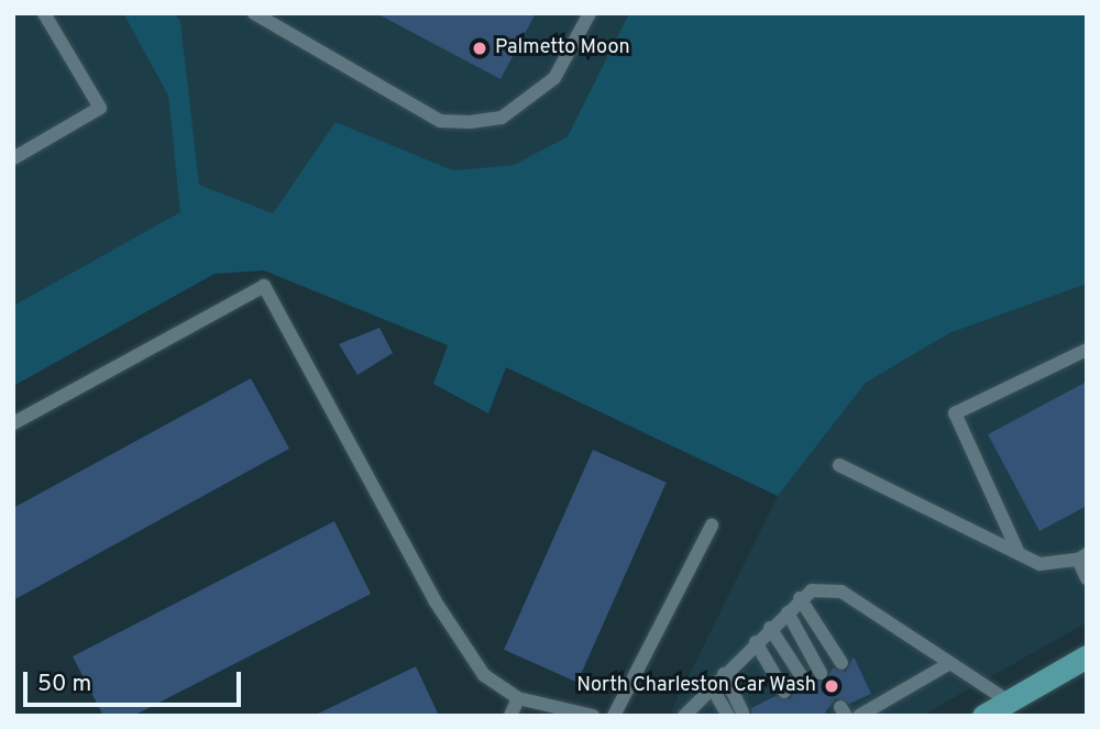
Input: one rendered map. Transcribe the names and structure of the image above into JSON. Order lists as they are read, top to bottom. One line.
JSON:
{"places":["Palmetto Moon","North Charleston Car Wash"],"scale_bar":"50 m"}
